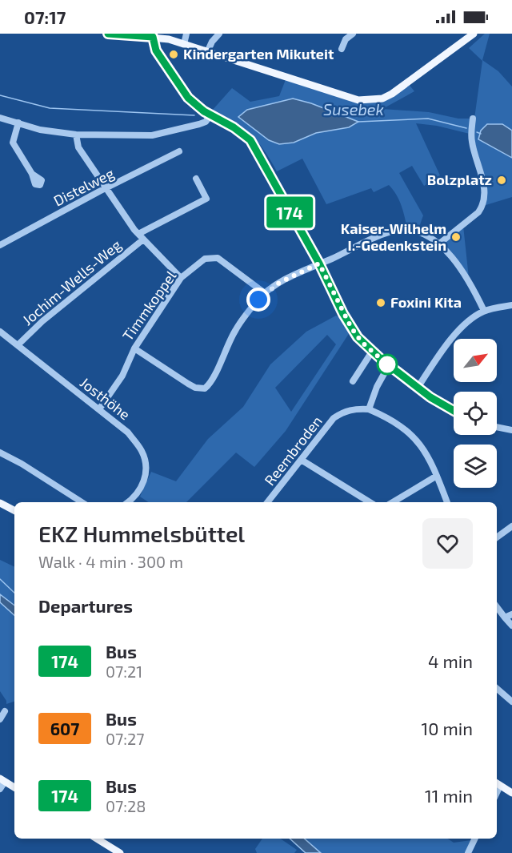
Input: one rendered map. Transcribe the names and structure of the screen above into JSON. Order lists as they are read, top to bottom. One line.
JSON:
{"streets":{"street":["Distelweg","Jochim-Wells-Weg","Timmkoppel","Josthöhe","Reembroden"]},"crossings":[["Jochim-Wells-Weg","Josthöhe"],["Timmkoppel","Josthöhe"]],"water":["Susebek"],"places":["Kindergarten Mikuteit","Bolzplatz","Kaiser-Wilhelm I.-Gedenkstein","Foxini Kita"],"lines":["bus line 174"],"north":"top right","page":{"status":"07:17","on_map":"174","heading":[["EKZ Hummelsbüttel","Walk · 4 min · 300 m"],"Departures"],"list":[{"mark":"174","name":"Bus","note":"07:21","value":"4 min"},{"mark":"607","name":"Bus","note":"07:27","value":"10 min"},{"mark":"174","name":"Bus","note":"07:28","value":"11 min"}]}}
